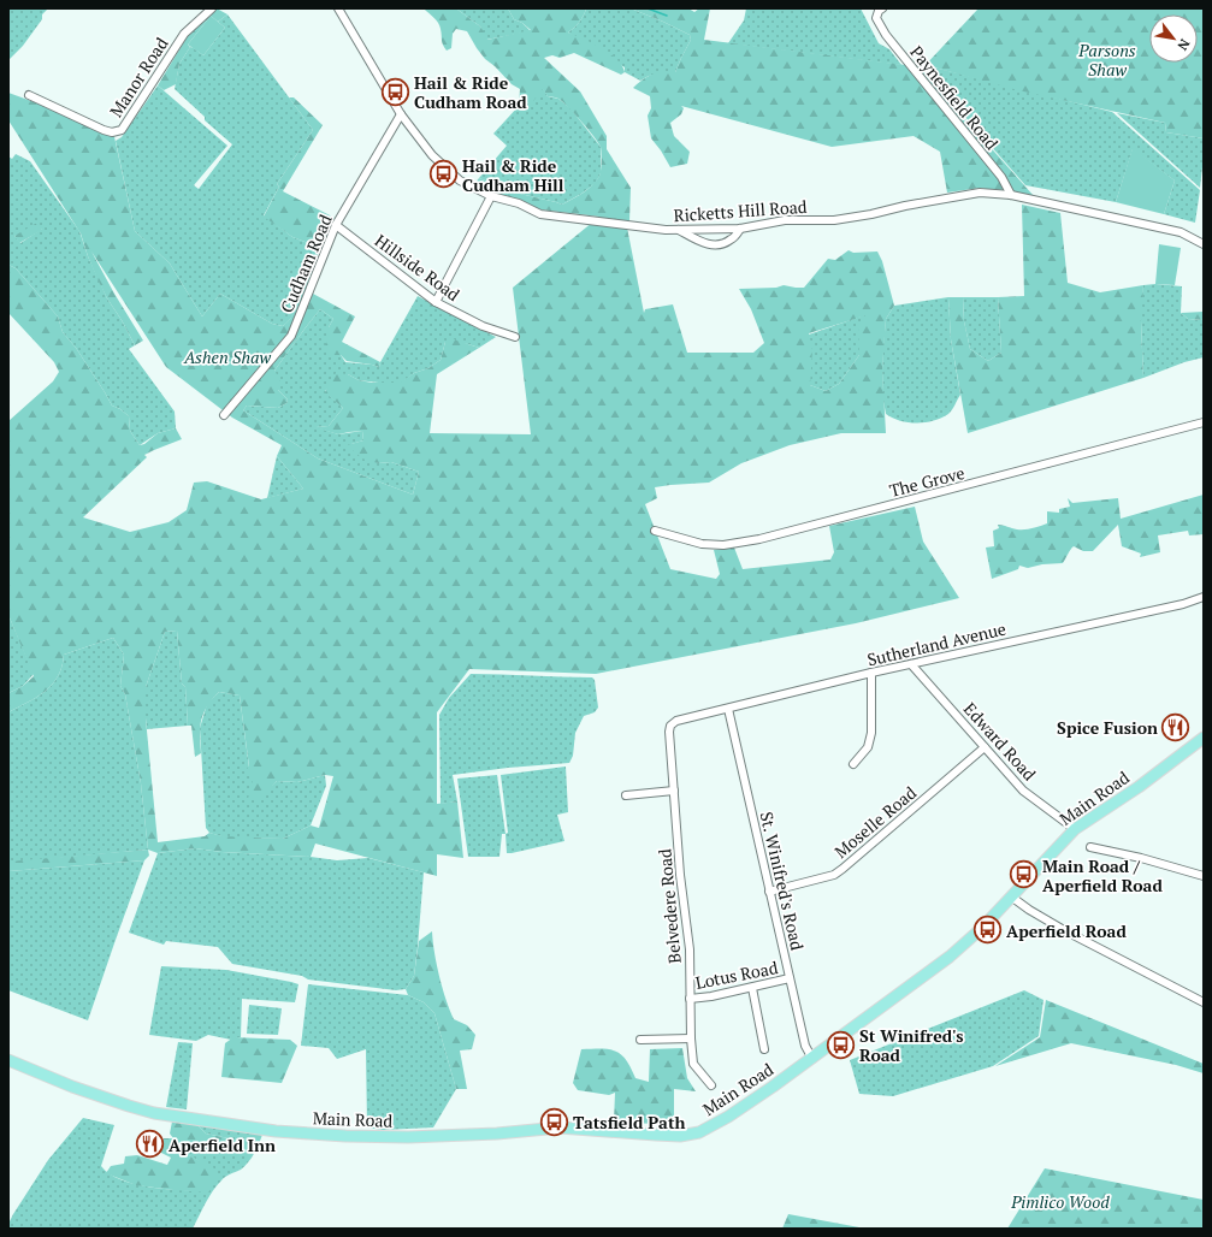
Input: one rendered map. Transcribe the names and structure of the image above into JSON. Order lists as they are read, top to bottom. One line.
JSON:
{"streets":{"main road":["Main Road"],"street":["Manor Road","Paynesfield Road","Ricketts Hill Road","Cudham Road","Hillside Road","The Grove","Sutherland Avenue","Edward Road","Moselle Road","St. Winifred's Road","Belvedere Road","Lotus Road"]},"crossings":[["Paynesfield Road","Ricketts Hill Road"],["Ricketts Hill Road","Cudham Road"],["Cudham Road","Hillside Road"],["Sutherland Avenue","Edward Road"],["Sutherland Avenue","St. Winifred's Road"],["Sutherland Avenue","Belvedere Road"],["Edward Road","Main Road"],["Edward Road","Moselle Road"],["Main Road","St. Winifred's Road"],["Moselle Road","St. Winifred's Road"],["St. Winifred's Road","Lotus Road"],["Belvedere Road","Lotus Road"]],"parks":["Parsons Shaw","Ashen Shaw","Pimlico Wood"],"places":{"bus stop":["Hail & Ride Cudham Road","Hail & Ride Cudham Hill","Main Road / Aperfield Road","Aperfield Road","St Winifred's Road","Tatsfield Path"],"restaurant":["Spice Fusion","Aperfield Inn"]},"north":"bottom right"}
